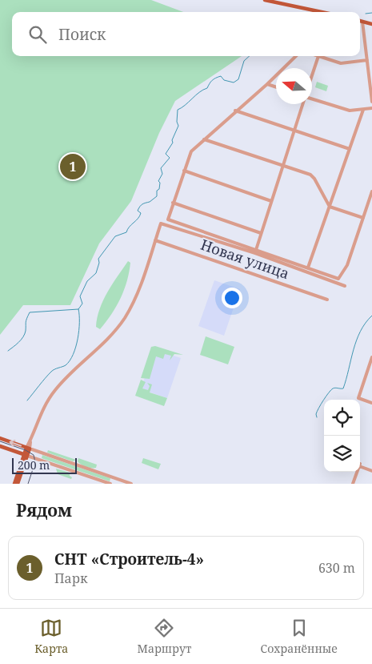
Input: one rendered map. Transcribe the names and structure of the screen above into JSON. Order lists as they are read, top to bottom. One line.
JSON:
{"streets":{"street":["Новая улица"]},"scale_bar":"200 m","north":"left","page":{"search":"Поиск","pins":"1","scale":"200 m","heading":"Рядом","list":[{"mark":"1","name":"СНТ «Строитель-4»","note":"Парк","value":"630 m"}],"nav":["Карта","Маршрут","Сохранённые"]}}
